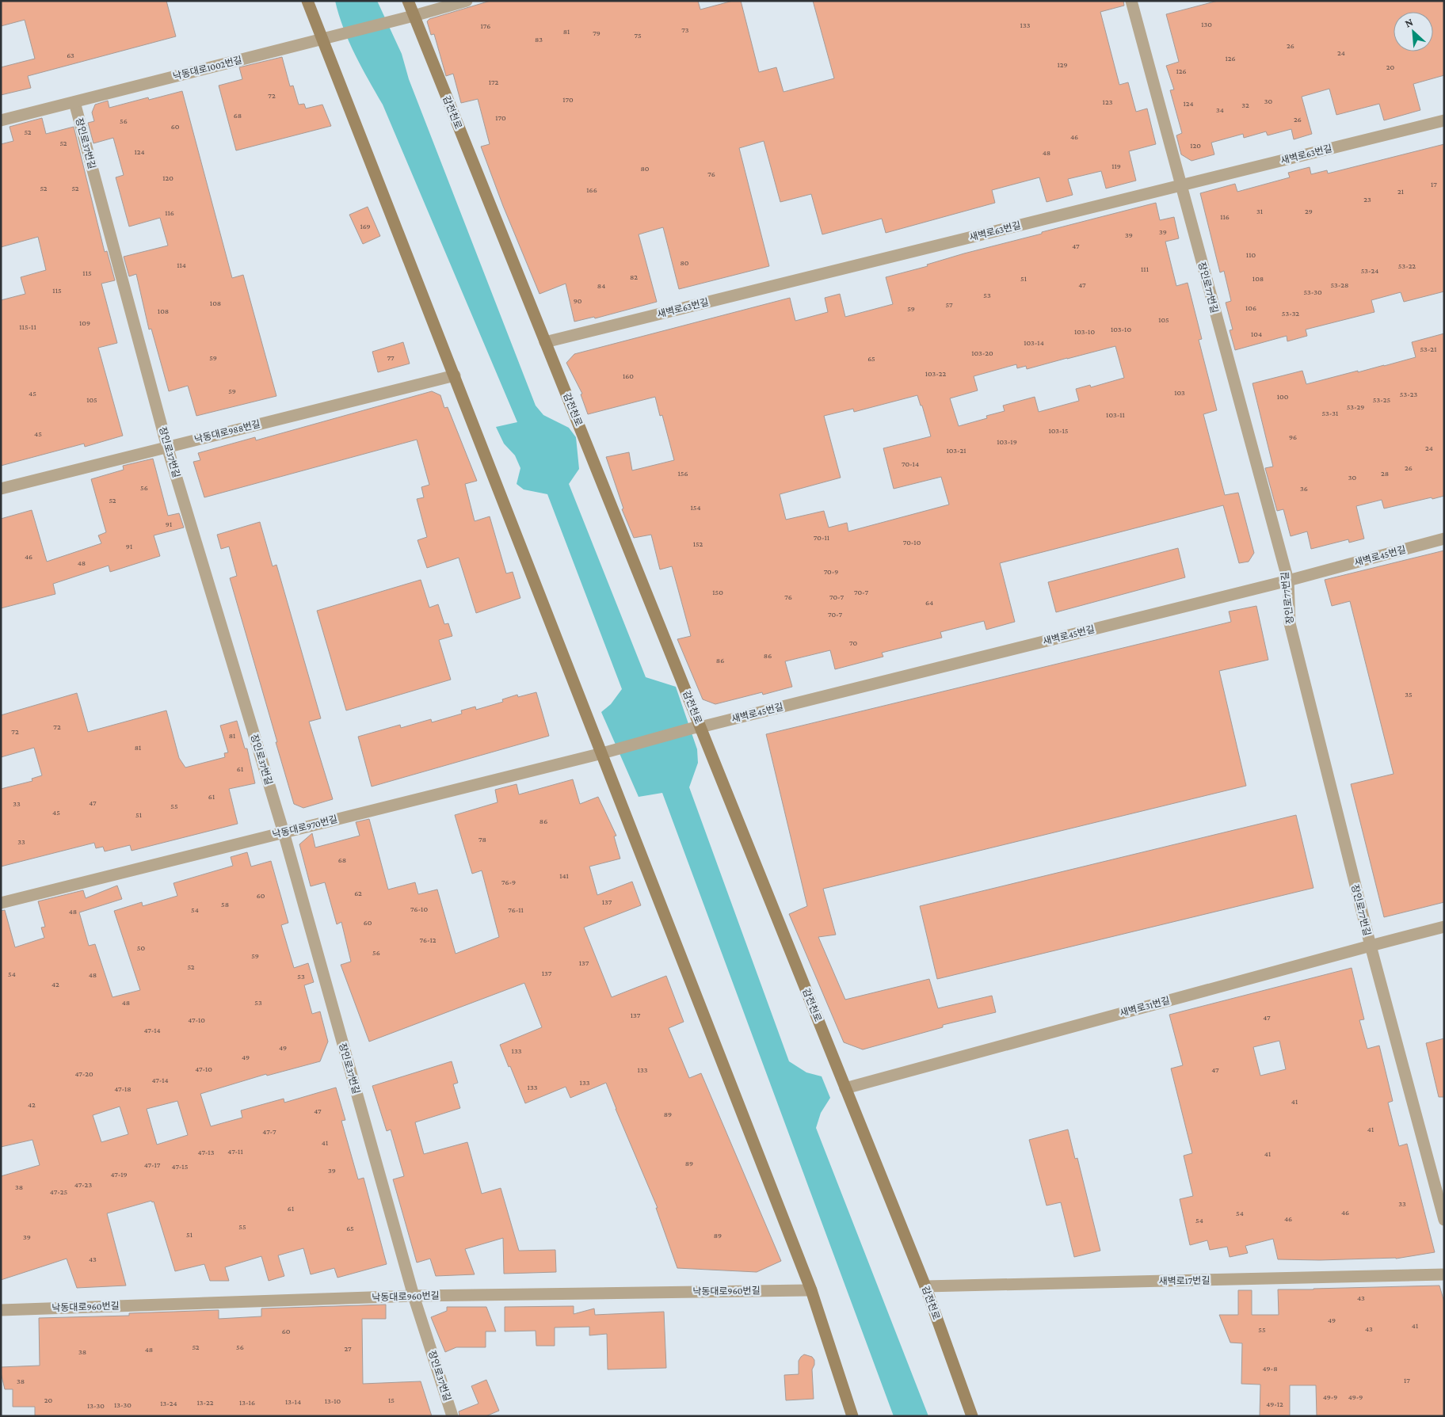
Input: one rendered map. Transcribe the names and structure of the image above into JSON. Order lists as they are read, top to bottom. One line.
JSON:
{"streets":{"street":["낙동대로1002번길","감전천로","장인로37번길","새벽로63번길","장인로77번길","낙동대로988번길","새벽로45번길","낙동대로970번길","새벽로31번길","새벽로17번길","낙동대로960번길"]},"crossings":[["낙동대로1002번길","감전천로"],["낙동대로1002번길","장인로37번길"],["감전천로","새벽로63번길"],["감전천로","새벽로45번길"],["감전천로","새벽로31번길"],["감전천로","새벽로17번길"],["장인로37번길","낙동대로988번길"],["장인로37번길","낙동대로970번길"],["장인로37번길","낙동대로960번길"],["새벽로63번길","장인로77번길"],["장인로77번길","새벽로45번길"],["장인로77번길","새벽로31번길"],["새벽로45번길","낙동대로970번길"]],"house_numbers":["130","133","176","73","81","79","75","83","26","24","63","126","129","20","126","172","72","170","30","123","124","32","34","68","170","26","56","60","52","46","52","120","124","48","119","80","76","120","17","52","52","166","21","23","31","29","116","116","169","39","39","47","110","80","114","53-22","111","53-24","115","82","51","108","47","53-28","84","115","53-30","53","90","108","57","106","59","108","53-32","105","109","115-11","103-10","103-10","104","103-14","53-21","103-20","59","77","65","103-22","160","59","103","45","53-23","100","105","53-25","53-29","53-31","103-11","103-15","45","96","103-19","24","103-21","70-14","26","156","28","30","56","36","52","154","91","70-11","70-10","152","91","46","48","70-9","150","70-7","76","70-7","64","70-7","70","86","86","35","72","72","81","81","61","61","47","33","55","45","51","86","78","33","68","141","76-9","62","60","137","58","76-10","54","76-11","48","60","76-12","50","56","59","137","52","137","54","48","53","42","48","53","137","47","47-10","47-14","49","133","49","47-10","133","47","47-20","47-14","133","133","47-18","41","42","47","89","41","47-7","41","47-11","47-13","41","89","47-17","47-15","39","47-19","47-23","38","47-25","33","61","46","54","46","54","55","65","51","89","39","43","43","49","41","43","55","60","52","56","27","48","38","49-8","17","38","49-9","49-9","20","15","13-10","13-14","13-22","13-16","13-24","49-12","13-30","13-30"],"north":"top left"}
